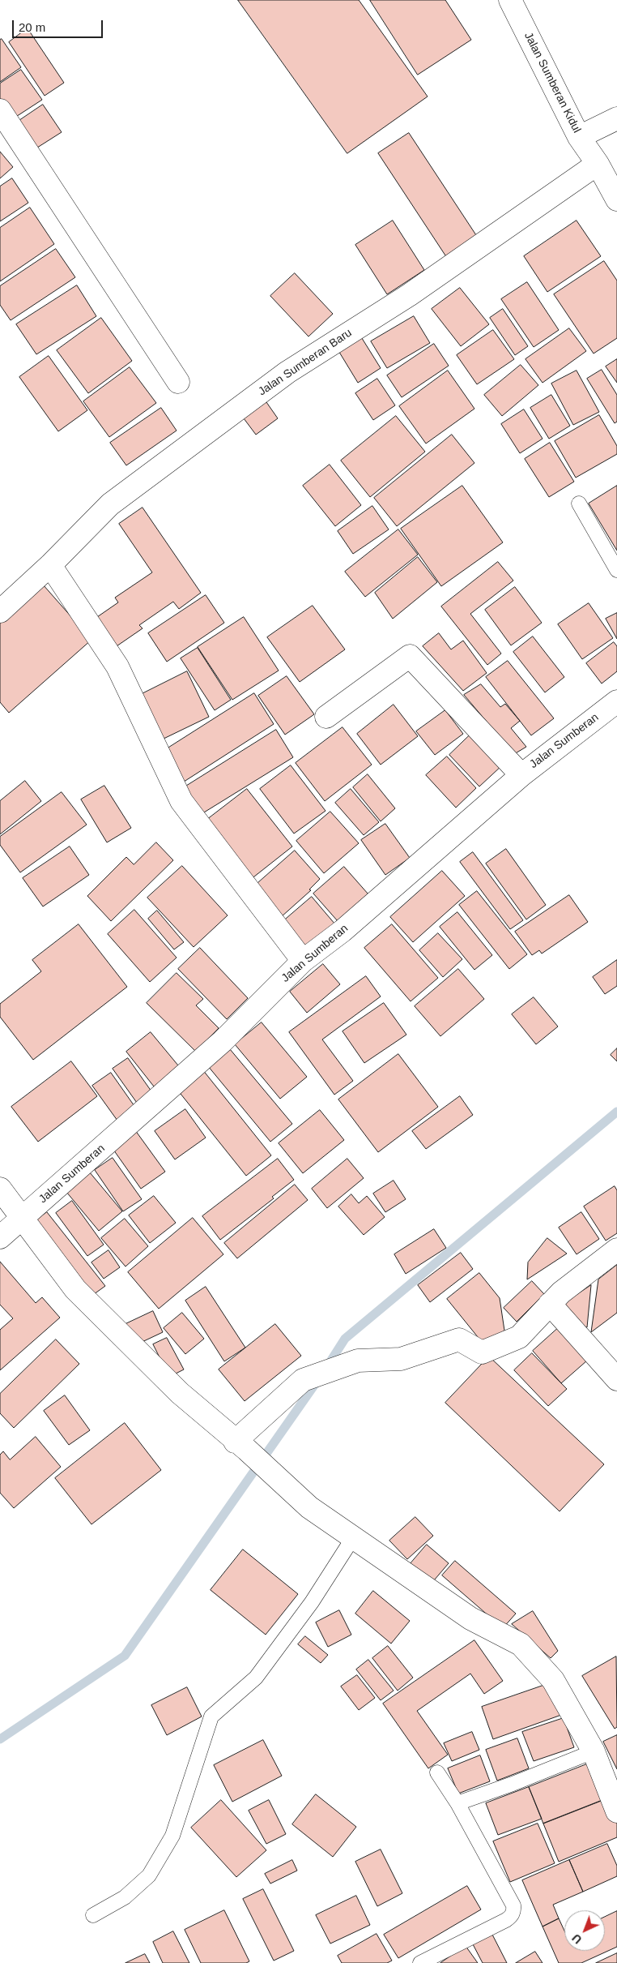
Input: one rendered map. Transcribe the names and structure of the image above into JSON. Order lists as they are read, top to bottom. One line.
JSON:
{"streets":{"street":["Jalan Sumberan Kidul","Jalan Sumberan Baru","Jalan Sumberan"]},"crossings":[["Jalan Sumberan Kidul","Jalan Sumberan Baru"]],"scale_bar":"20 m","north":"bottom left"}
